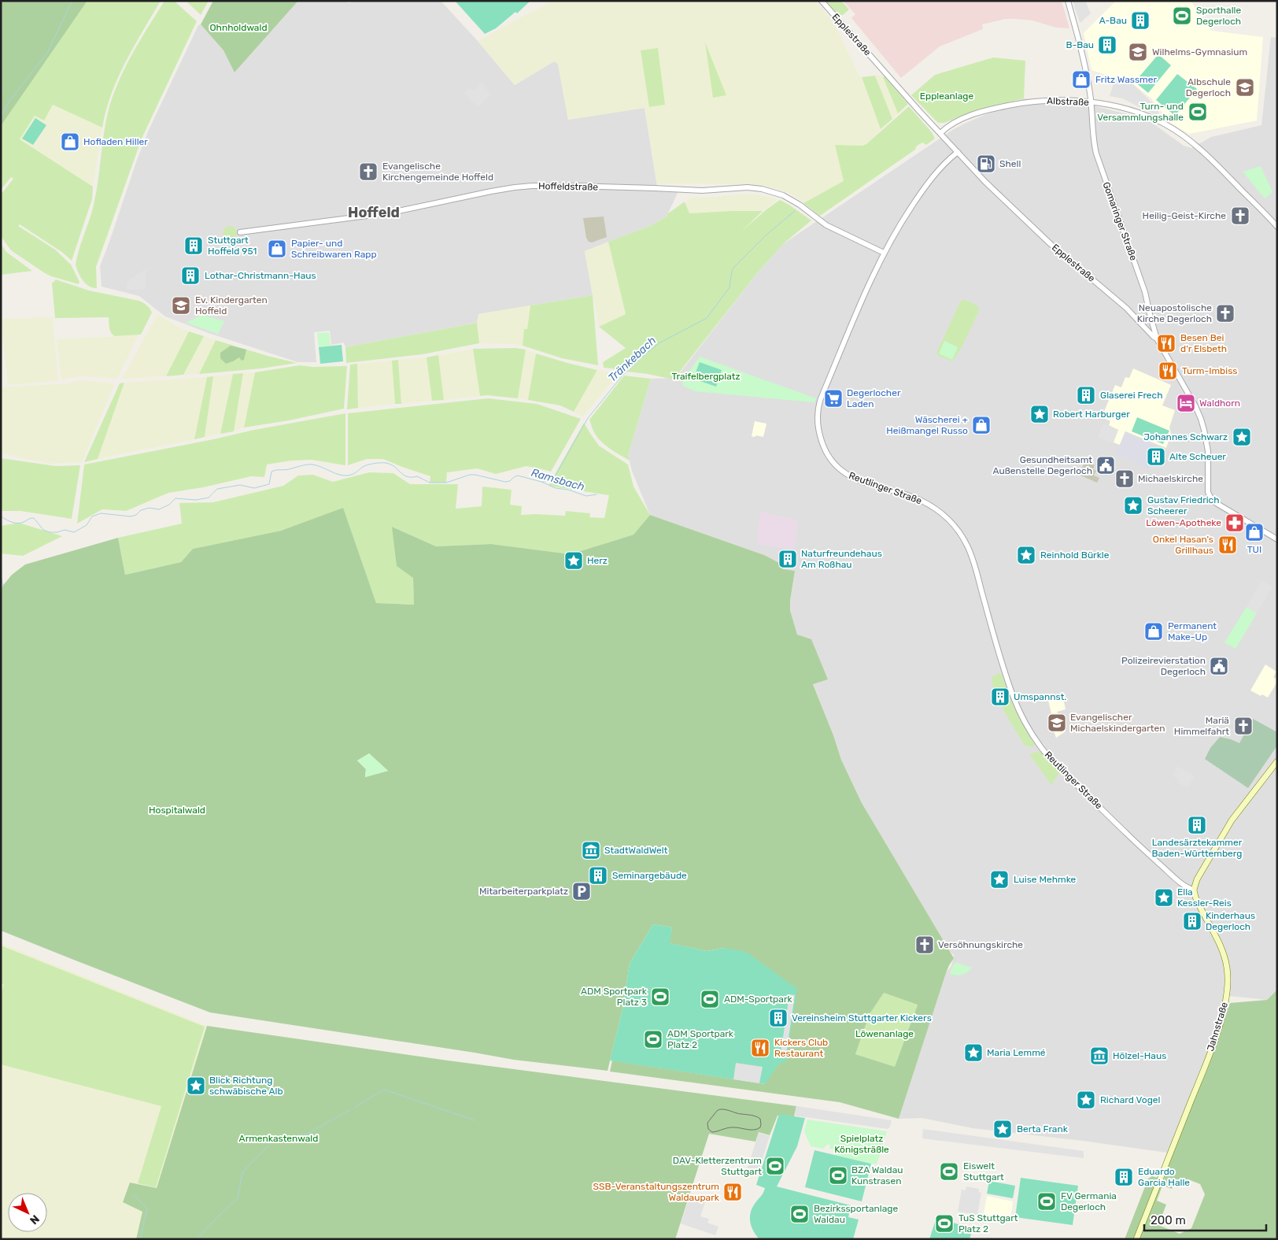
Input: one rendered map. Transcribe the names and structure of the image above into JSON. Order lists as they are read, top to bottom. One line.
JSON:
{"streets":{"main road":["Jahnstraße"],"street":["Epplestraße","Albstraße","Hoffeldstraße","Gomaringer Straße","Reutlinger Straße"]},"crossings":[["Epplestraße","Albstraße"],["Epplestraße","Gomaringer Straße"],["Epplestraße","Reutlinger Straße"],["Albstraße","Gomaringer Straße"],["Hoffeldstraße","Reutlinger Straße"],["Reutlinger Straße","Jahnstraße"]],"districts":["Hoffeld"],"water":["Tränkebach","Ramsbach"],"parks":["Ohnholdwald","Eppleanlage","Traifelbergplatz","Hospitalwald","Löwenanlage","Armenkastenwald","Spielplatz Königsträßle"],"places":{"sports":["Sporthalle Degerloch","Turn- und Versammlungshalle","ADM Sportpark Platz 3","ADM-Sportpark","ADM Sportpark Platz 2","DAV-Kletterzentrum Stuttgart","Eiswelt Stuttgart","BZA Waldau Kunstrasen","FV Germania Degerloch","Bezirkssportanlage Waldau","TuS Stuttgart Platz 2"],"building":["A-Bau","B-Bau","Stuttgart Hoffeld 951","Lothar-Christmann-Haus","Glaserei Frech","Alte Scheuer","Naturfreundehaus Am Roßhau","Umspannst.","Landesärztekammer Baden-Württemberg","Seminargebäude","Kinderhaus Degerloch","Vereinsheim Stuttgarter Kickers","Eduardo Garcia Halle"],"school or university":["Wilhelms-Gymnasium","Albschule Degerloch","Ev. Kindergarten Hoffeld","Evangelischer Michaelskindergarten"],"shop":["Fritz Wassmer","Hofladen Hiller","Papier- und Schreibwaren Rapp","Wäscherei + Heißmangel Russo","TUI","Permanent Make-Up"],"fuel station":["Shell"],"church":["Evangelische Kirchengemeinde Hoffeld","Heilig-Geist-Kirche","Neuapostolische Kirche Degerloch","Michaelskirche","Mariä Himmelfahrt","Versöhnungskirche"],"restaurant":["Besen Bei d'r Elsbeth","Turm-Imbiss","Onkel Hasan's Grillhaus","Kickers Club Restaurant","SSB-Veranstaltungszentrum Waldaupark"],"supermarket":["Degerlocher Laden"],"hotel":["Waldhorn"],"place":["Robert Harburger","Johannes Schwarz","Gustav Friedrich Scheerer","Reinhold Bürkle","Herz","Luise Mehmke","Ella Kessler-Reis","Maria Lemmé","Blick Richtung schwäbische Alb","Richard Vogel","Berta Frank"],"public building":["Gesundheitsamt Außenstelle Degerloch","Polizeirevierstation Degerloch"],"pharmacy":["Löwen-Apotheke"],"museum":["StadtWaldWelt","Hölzel-Haus"],"parking":["Mitarbeiterparkplatz"]},"scale_bar":"200 m","north":"bottom right"}
